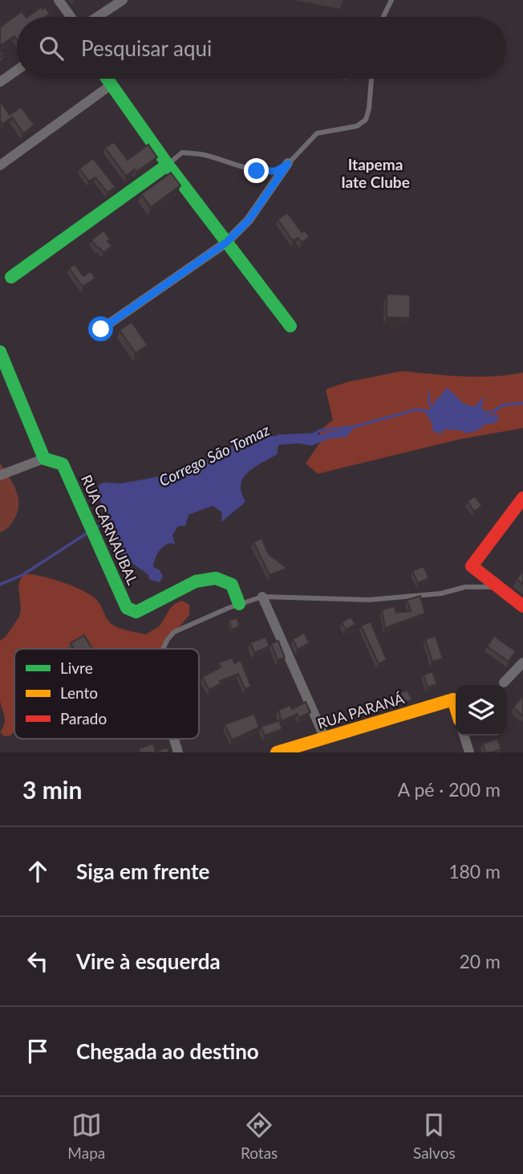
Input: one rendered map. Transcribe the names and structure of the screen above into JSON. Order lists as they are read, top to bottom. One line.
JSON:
{"streets":{"street":["RUA CARNAUBAL","RUA PARANÁ"]},"districts":["Itapema Iate Clube"],"water":["Corrego São Tomaz"],"legend":["Livre","Lento","Parado"],"page":{"search":"Pesquisar aqui","heading":["3 min","A pé · 200 m"],"list":[["Siga em frente","180 m"],["Vire à esquerda","20 m"],"Chegada ao destino"],"nav":["Mapa","Rotas","Salvos"]}}
